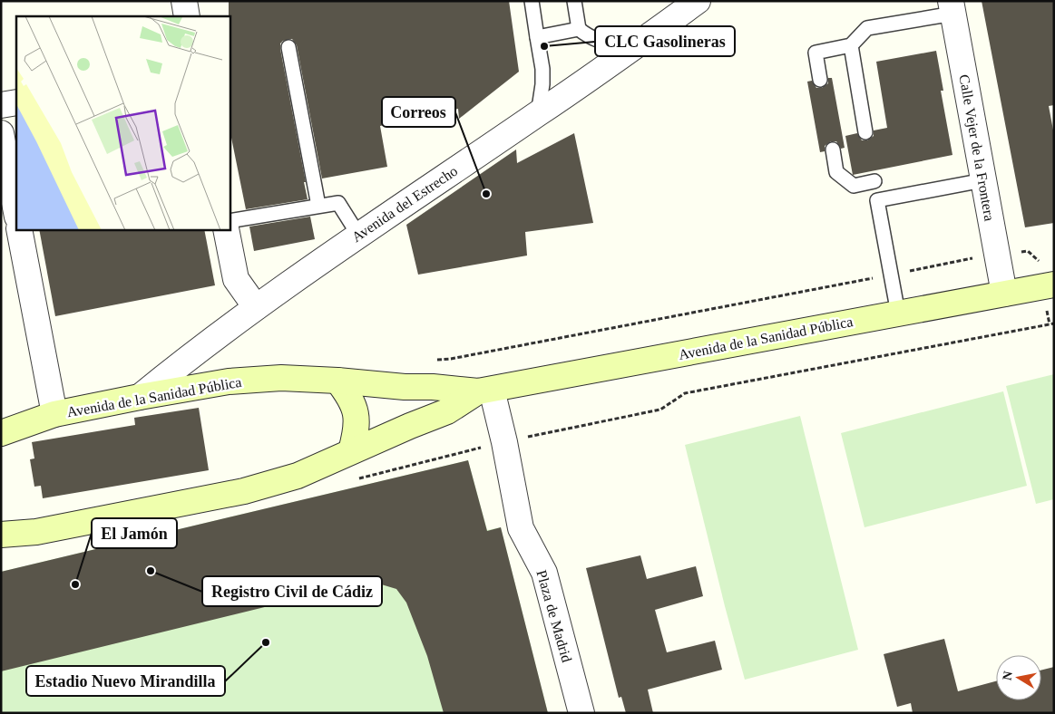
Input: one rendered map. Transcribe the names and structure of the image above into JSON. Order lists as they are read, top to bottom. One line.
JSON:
{"streets":{"main road":["Avenida de la Sanidad Pública"],"street":["Calle Vejer de la Frontera","Avenida del Estrecho","Plaza de Madrid"]},"crossings":[["Calle Vejer de la Frontera","Avenida de la Sanidad Pública"],["Avenida del Estrecho","Avenida de la Sanidad Pública"],["Avenida de la Sanidad Pública","Plaza de Madrid"]],"places":["CLC Gasolineras","Correos","Registro Civil de Cádiz","El Jamón","Estadio Nuevo Mirandilla"],"north":"left"}
